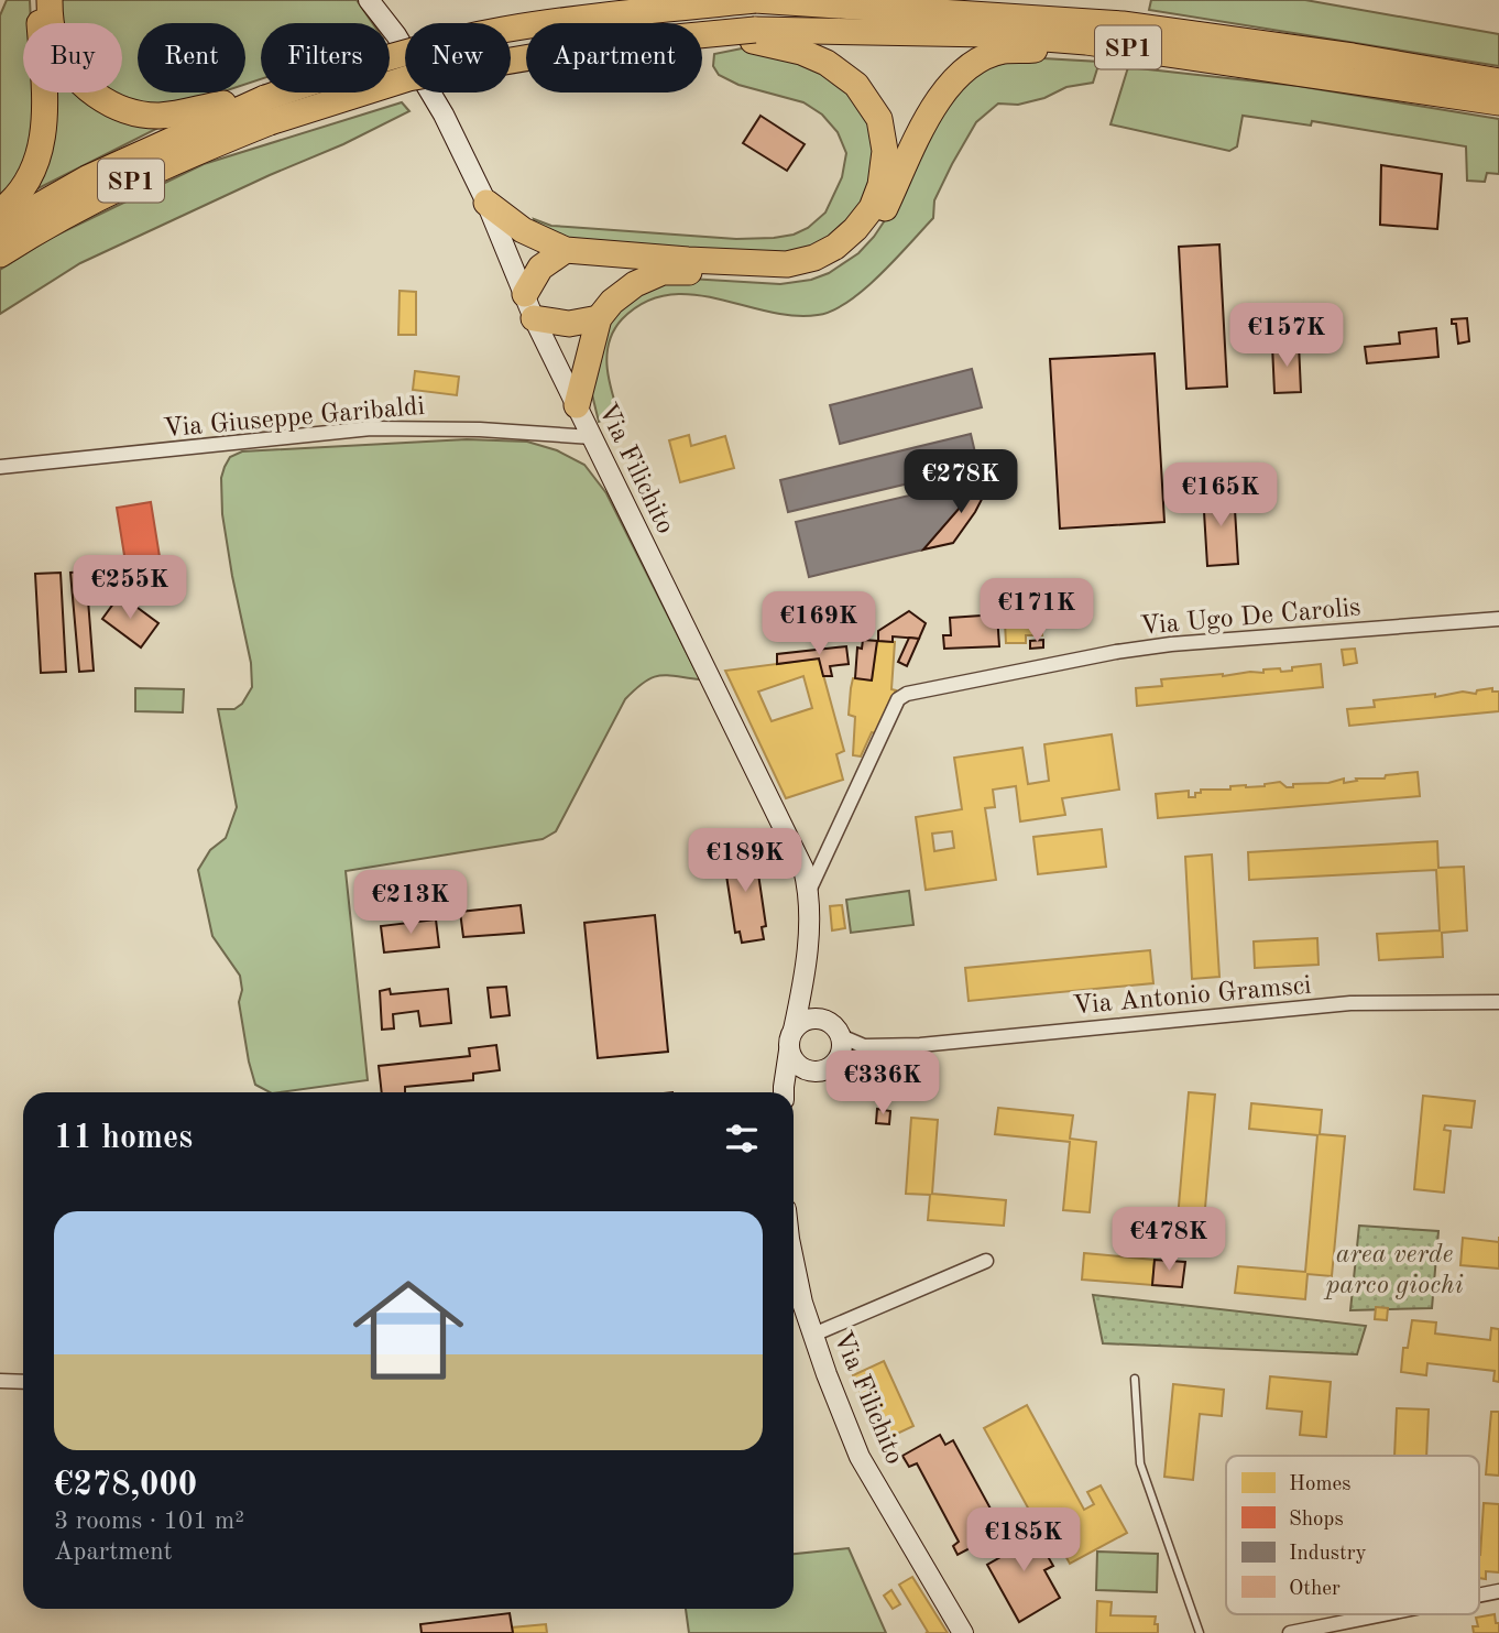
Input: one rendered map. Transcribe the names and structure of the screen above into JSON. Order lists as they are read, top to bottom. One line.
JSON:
{"streets":{"highway":["SP1"],"street":["Via Giuseppe Garibaldi","Via Filichito","Via Ugo De Carolis","Via Antonio Gramsci"]},"crossings":[["Via Giuseppe Garibaldi","Via Filichito"],["Via Filichito","Via Ugo De Carolis"],["Via Filichito","Via Antonio Gramsci"]],"parks":["area verde parco giochi"],"legend":["Homes","Shops","Industry","Other"],"page":{"chip":["Buy","Rent","Filters","New","Apartment"],"price":["€157K","€278K","€165K","€255K","€171K","€169K","€189K","€213K","€336K","€478K","€185K"],"heading":"11 homes","list":[{"name":"€278,000","note":"3 rooms · 101 m² · Apartment"}]}}
